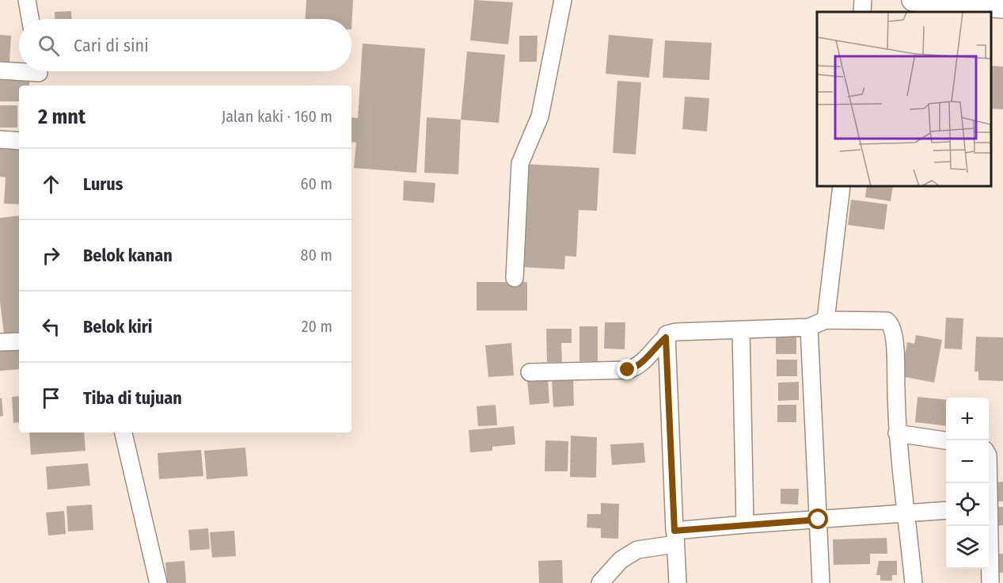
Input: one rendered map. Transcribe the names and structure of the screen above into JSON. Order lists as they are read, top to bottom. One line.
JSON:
{"page":{"search":"Cari di sini","heading":["2 mnt","Jalan kaki · 160 m"],"list":[["Lurus","60 m"],["Belok kanan","80 m"],["Belok kiri","20 m"],"Tiba di tujuan"],"map_buttons":["+","−"]}}
